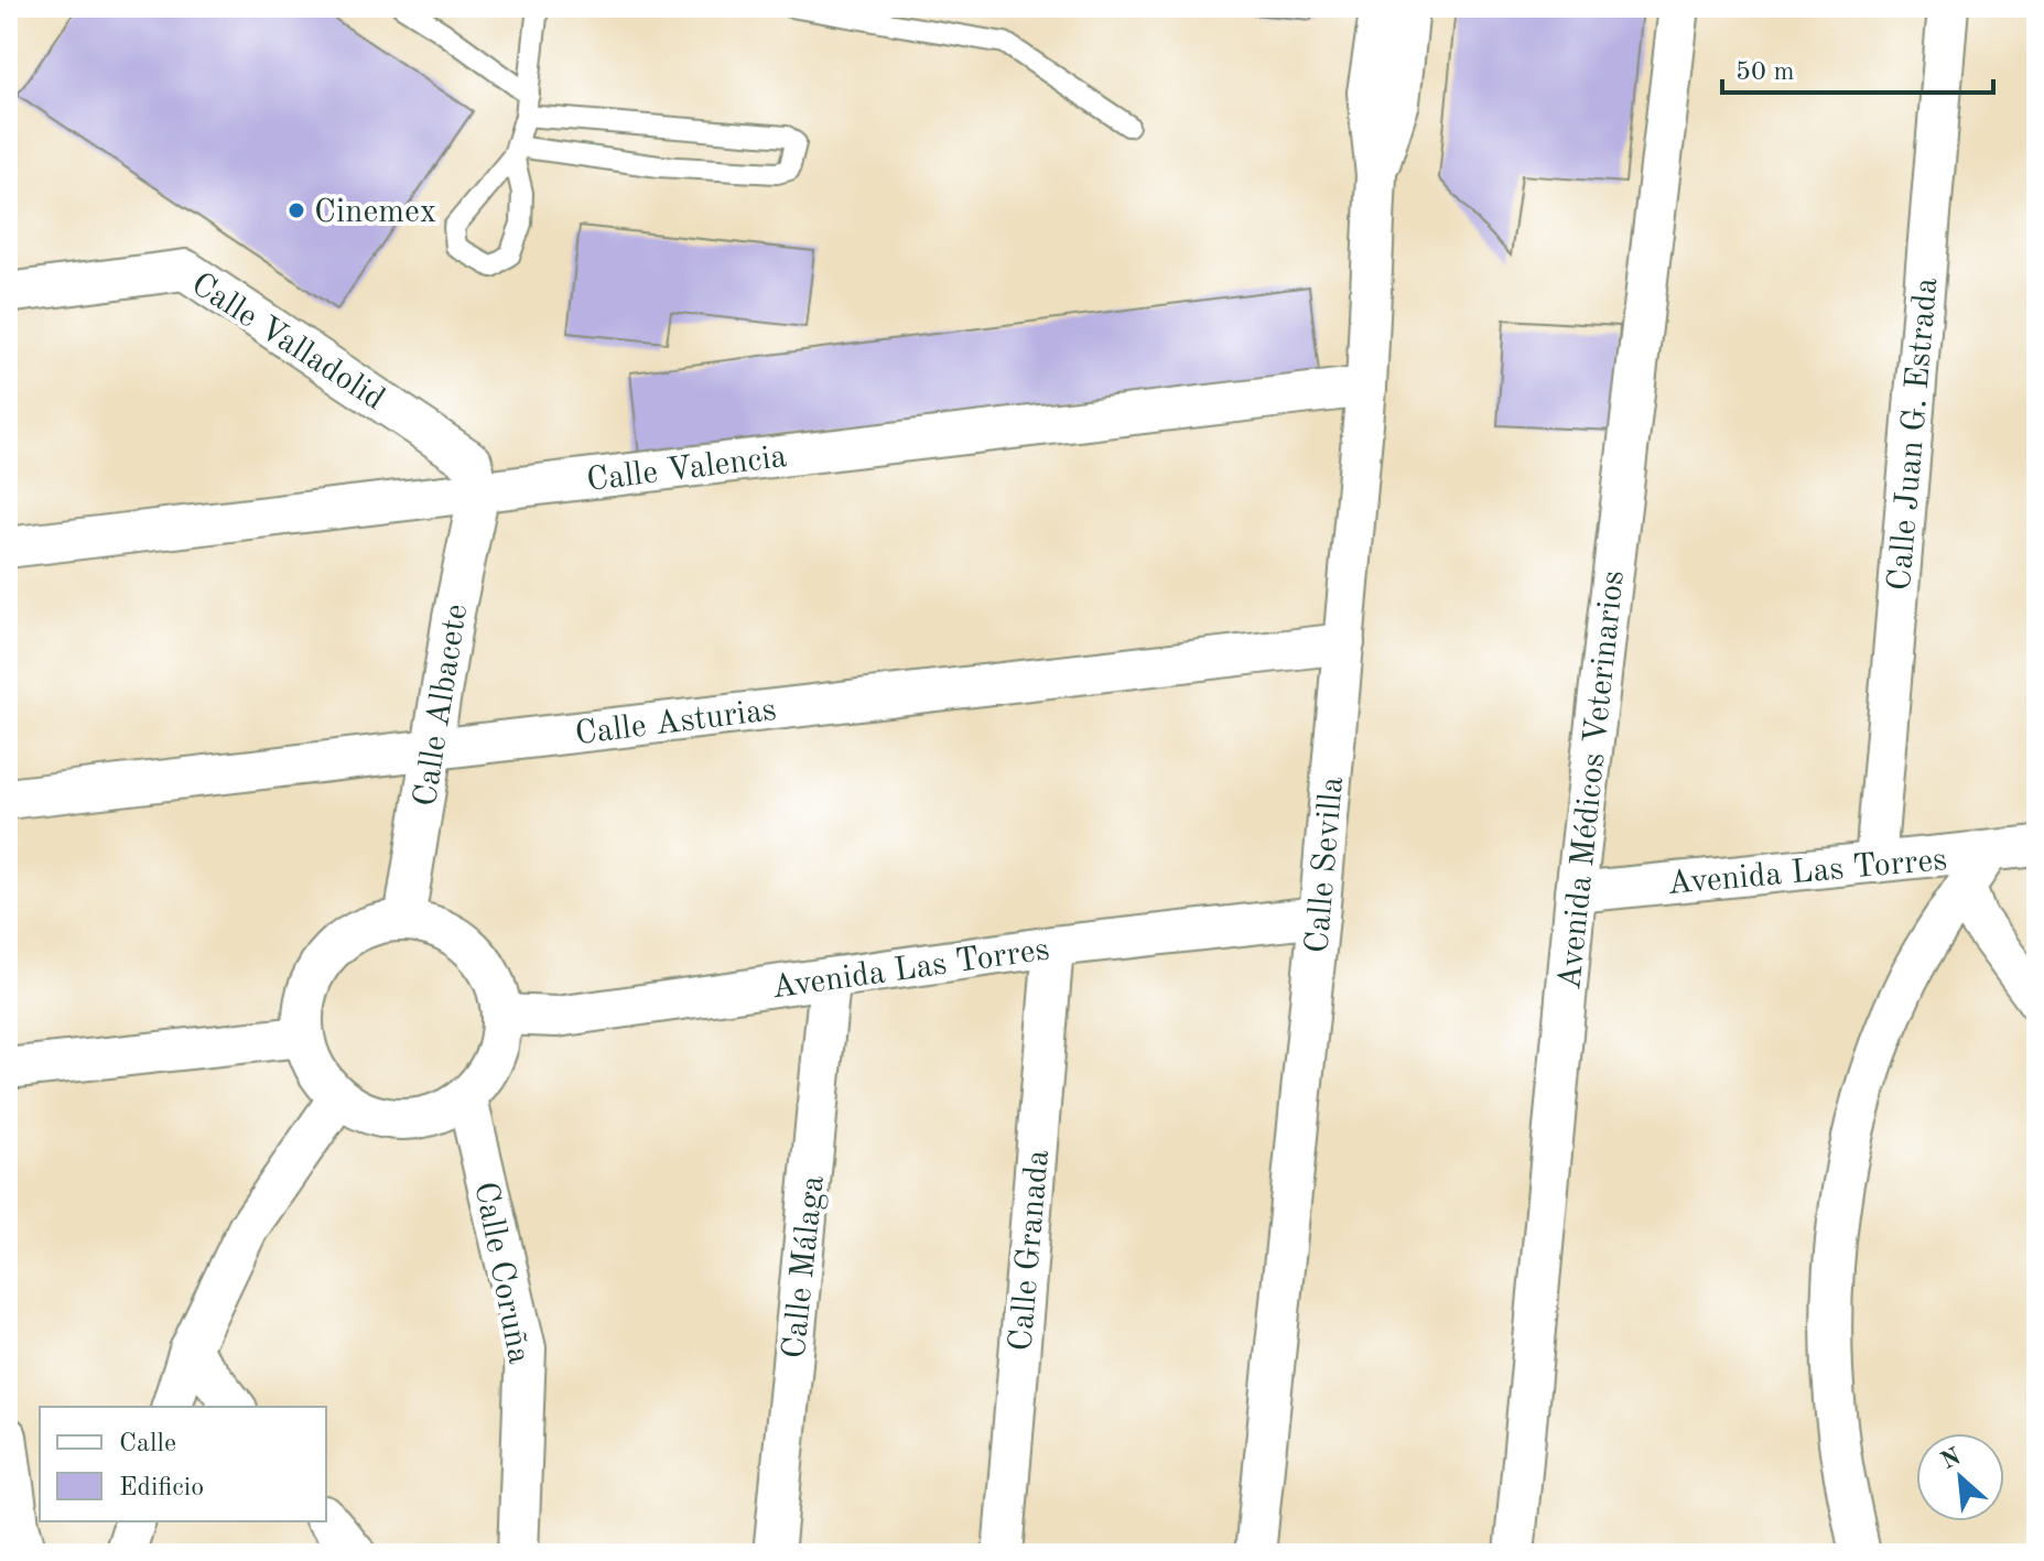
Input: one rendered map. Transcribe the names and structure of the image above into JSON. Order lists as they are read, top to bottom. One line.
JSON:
{"streets":{"street":["Calle Valladolid","Calle Juan G. Estrada","Calle Valencia","Calle Albacete","Calle Asturias","Avenida Médicos Veterinarios","Calle Sevilla","Avenida Las Torres","Calle Granada","Calle Málaga","Calle Coruña"]},"crossings":[["Calle Valladolid","Calle Valencia"],["Calle Valladolid","Calle Albacete"],["Calle Juan G. Estrada","Avenida Las Torres"],["Calle Valencia","Calle Albacete"],["Calle Valencia","Calle Sevilla"],["Calle Albacete","Calle Asturias"],["Calle Albacete","Avenida Las Torres"],["Calle Albacete","Calle Coruña"],["Calle Asturias","Calle Sevilla"],["Avenida Médicos Veterinarios","Avenida Las Torres"],["Calle Sevilla","Avenida Las Torres"],["Avenida Las Torres","Calle Granada"],["Avenida Las Torres","Calle Málaga"],["Avenida Las Torres","Calle Coruña"]],"places":["Cinemex"],"legend":["Calle","Edificio"],"scale_bar":"50 m","north":"top left"}
